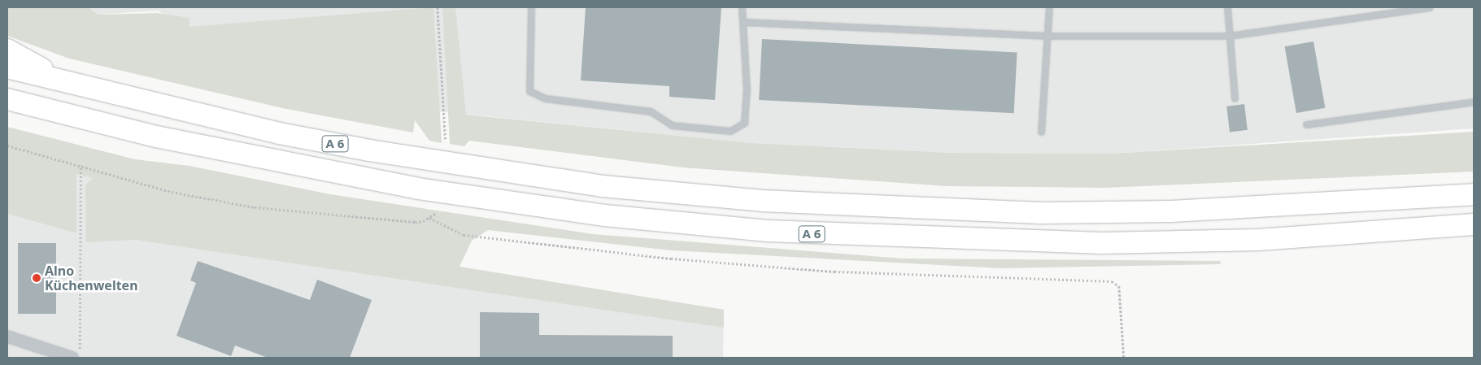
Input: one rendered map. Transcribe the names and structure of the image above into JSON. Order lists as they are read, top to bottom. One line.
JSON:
{"streets":{"highway":["A 6"]},"places":["Alno Küchenwelten"]}
